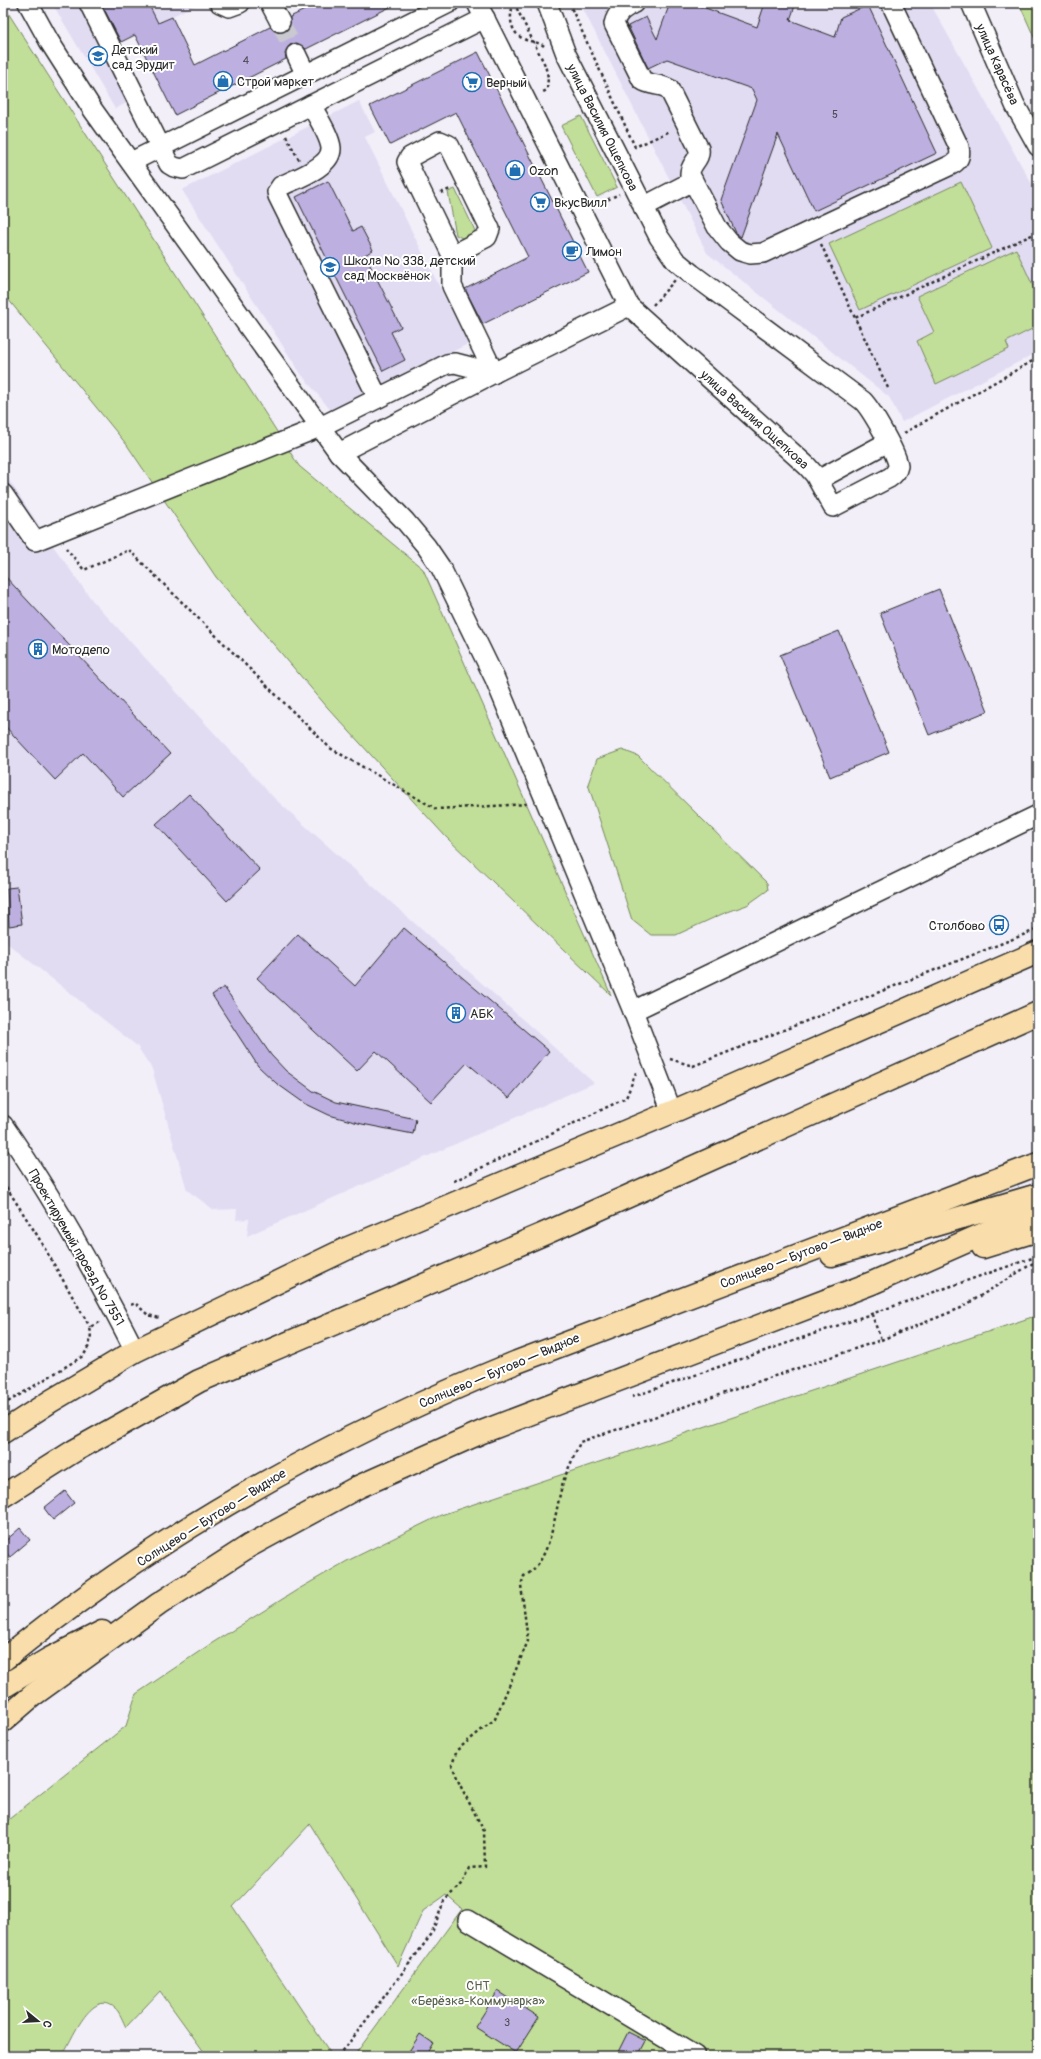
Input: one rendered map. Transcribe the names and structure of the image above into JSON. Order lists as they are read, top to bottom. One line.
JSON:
{"streets":{"main road":["Солнцево — Бутово — Видное"],"street":["улица Карасёва","улица Василия Ощепкова","Проектируемый проезд № 7551"]},"parks":["СНТ «Берёзка-Коммунарка»"],"places":{"school or university":["Детский сад Эрудит","Школа № 338, детский сад Москвёнок"],"shop":["Строй маркет","Ozon"],"supermarket":["Верный","ВкусВилл"],"cafe":["Лимон"],"building":["Мотодепо","АБК"],"bus stop":["Столбово"]},"house_numbers":["4","5","3"],"north":"right"}
